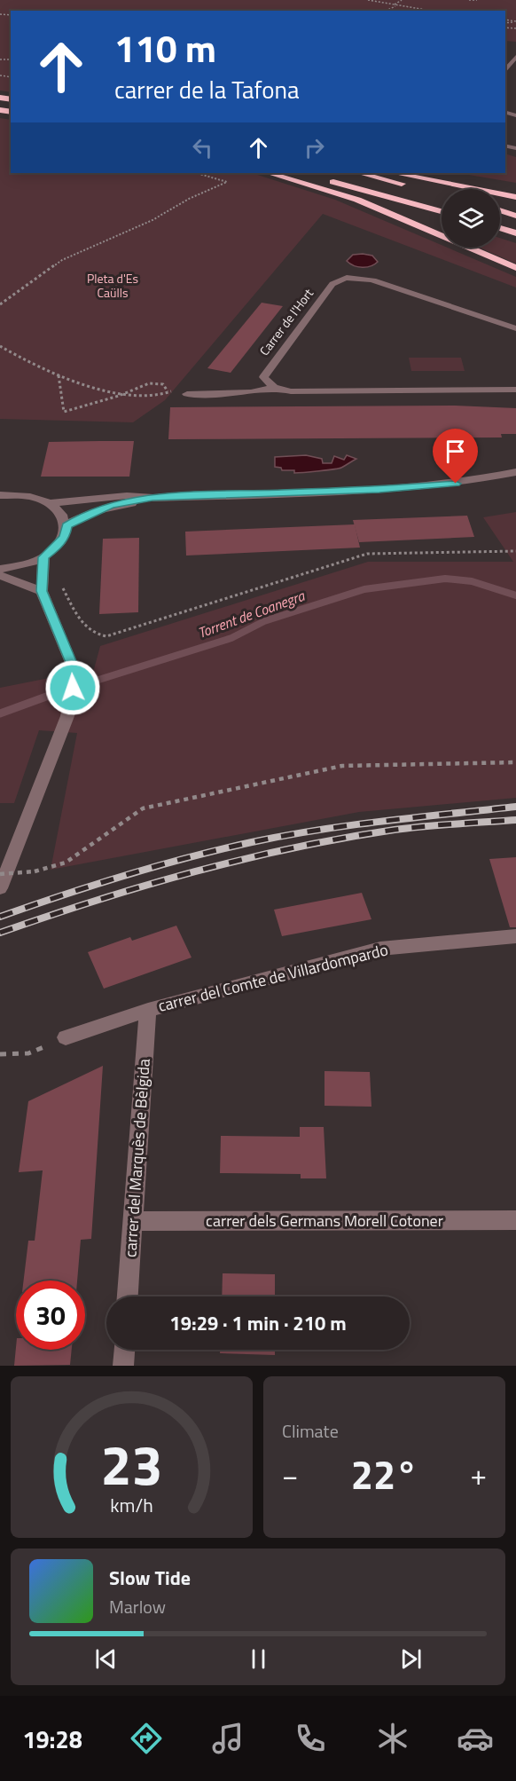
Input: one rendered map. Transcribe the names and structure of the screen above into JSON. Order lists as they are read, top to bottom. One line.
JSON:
{"streets":{"street":["Carrer de l'Hort","carrer del Comte de Villardompardo","carrer del Marquès de Bèlgida","carrer dels Germans Morell Cotoner"]},"crossings":[["carrer del Comte de Villardompardo","carrer del Marquès de Bèlgida"],["carrer del Marquès de Bèlgida","carrer dels Germans Morell Cotoner"]],"water":["Torrent de Coanegra"],"parks":["Pleta d'Es Caülls"],"page":{"turn":["110 m","carrer de la Tafona"],"limit":"30","trip":"19:29 · 1 min · 210 m","tile":"Climate","heat":["−","22°","+"],"song":["Slow Tide","Marlow"],"tabs":"19:28","gauge":["23","km/h"]}}
